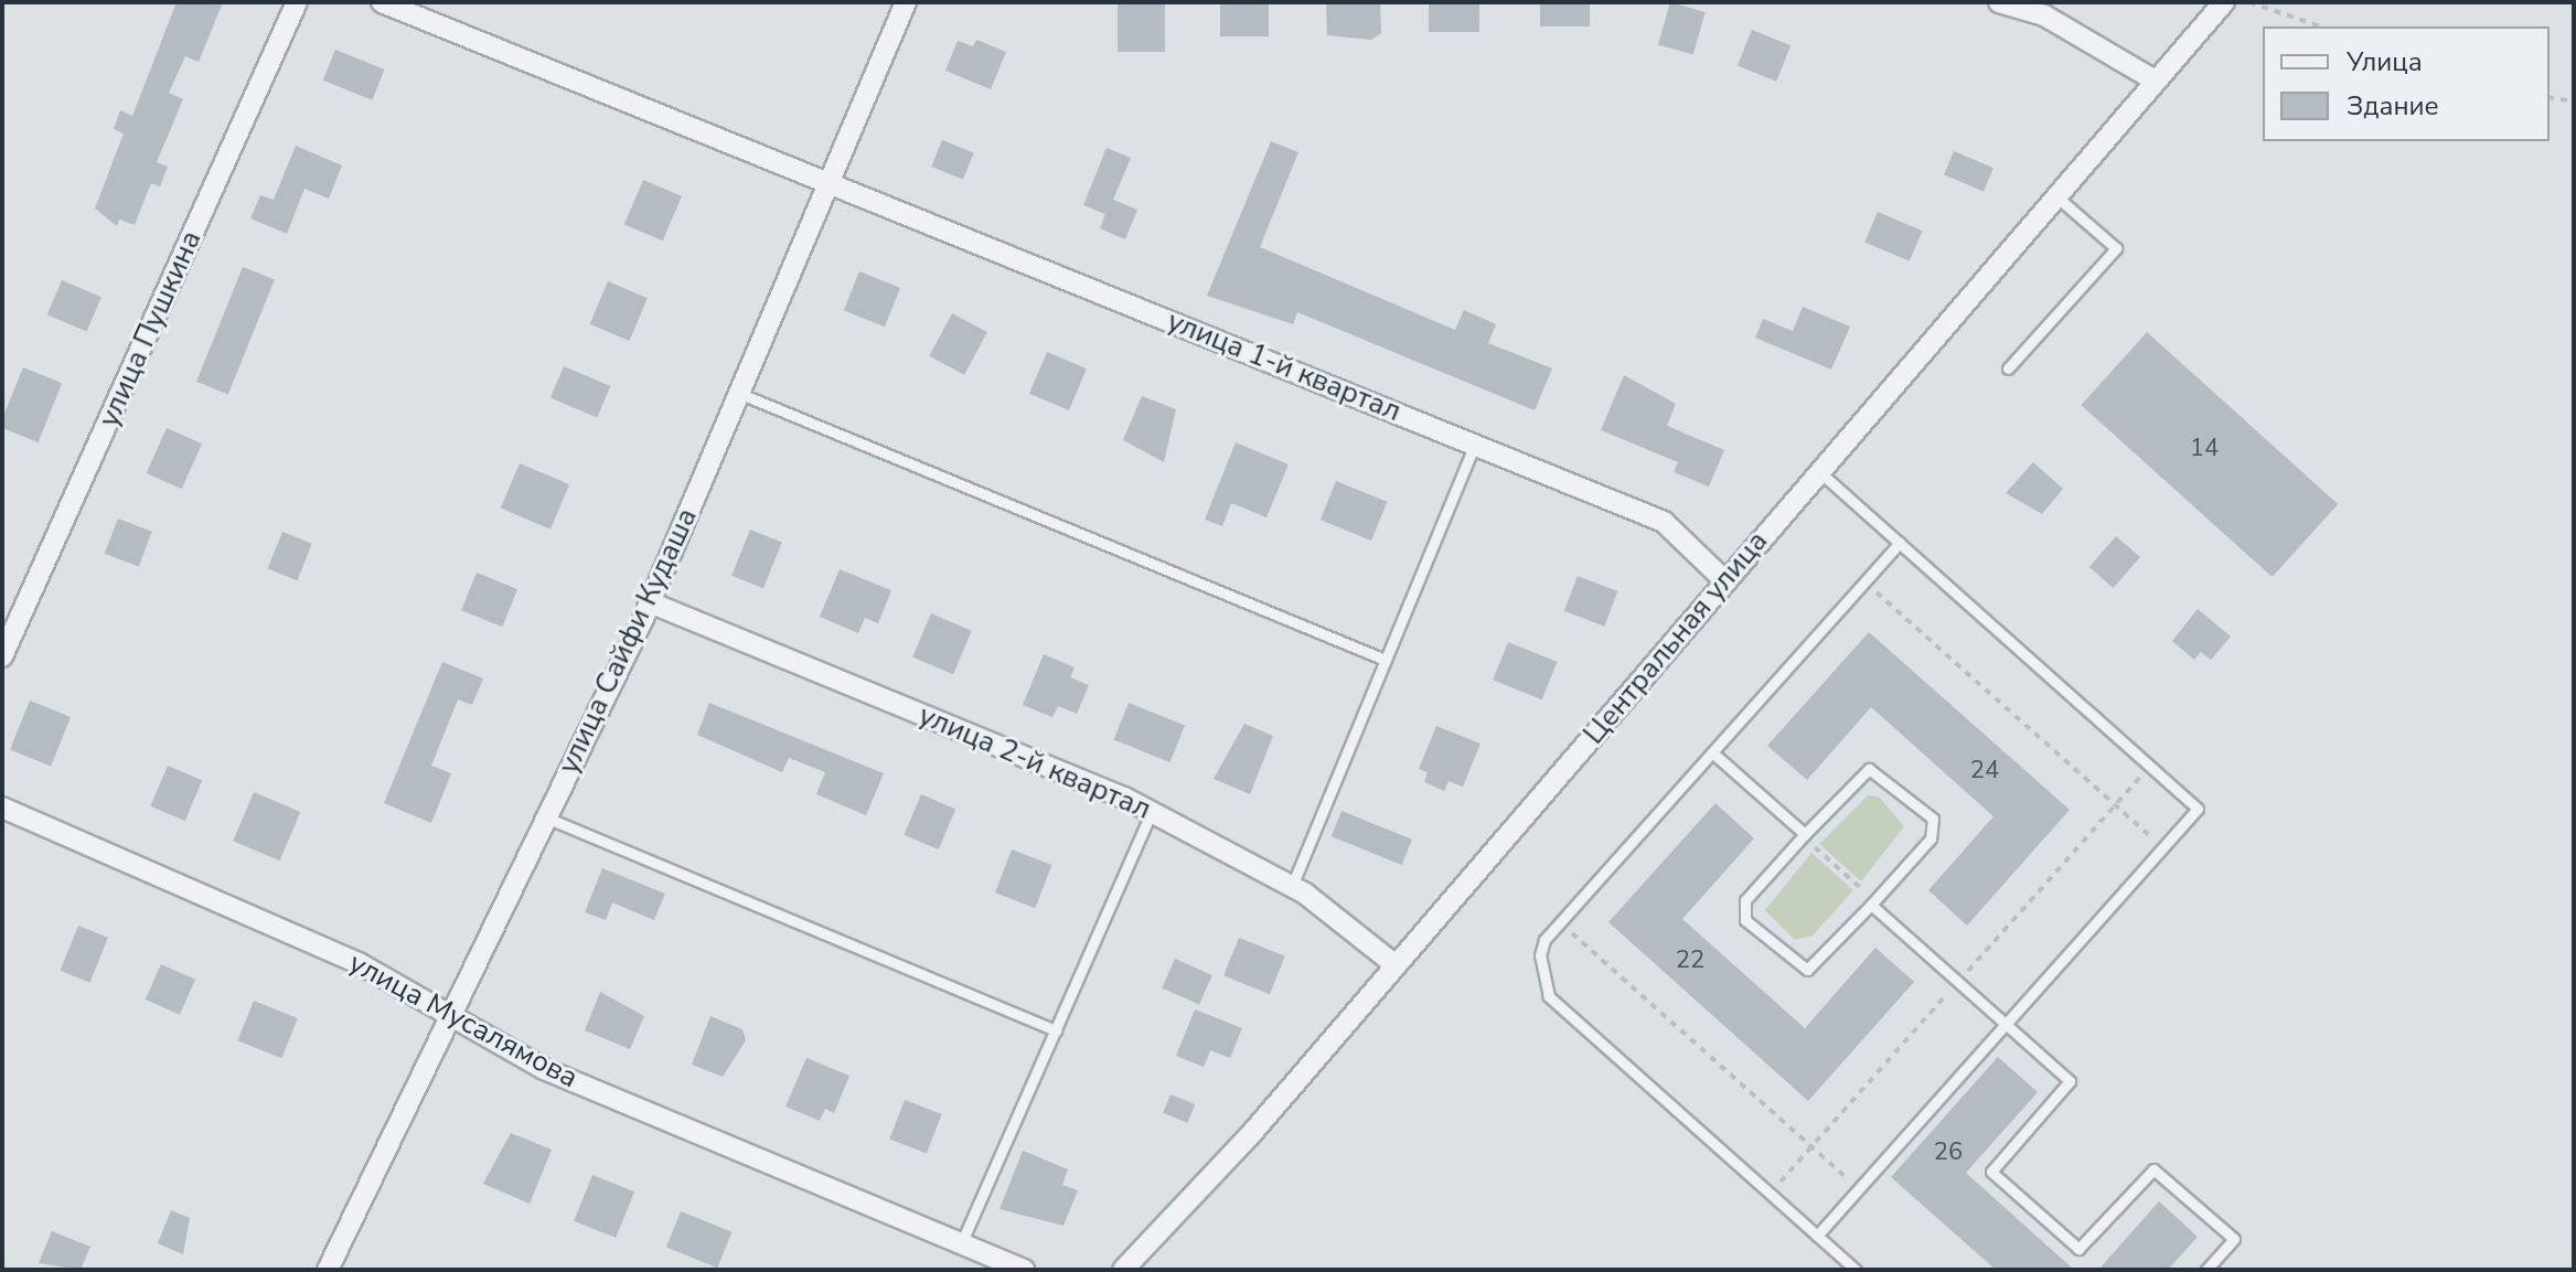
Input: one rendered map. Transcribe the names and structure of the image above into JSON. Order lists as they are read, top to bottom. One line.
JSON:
{"streets":{"street":["улица Пушкина","улица 1-й квартал","Центральная улица","улица Сайфи Кудаша","улица 2-й квартал","улица Мусалямова"]},"crossings":[["улица 1-й квартал","Центральная улица"],["улица 1-й квартал","улица Сайфи Кудаша"],["Центральная улица","улица 2-й квартал"],["улица Сайфи Кудаша","улица 2-й квартал"],["улица Сайфи Кудаша","улица Мусалямова"]],"house_numbers":["14","24","22","26"],"legend":["Улица","Здание"]}
